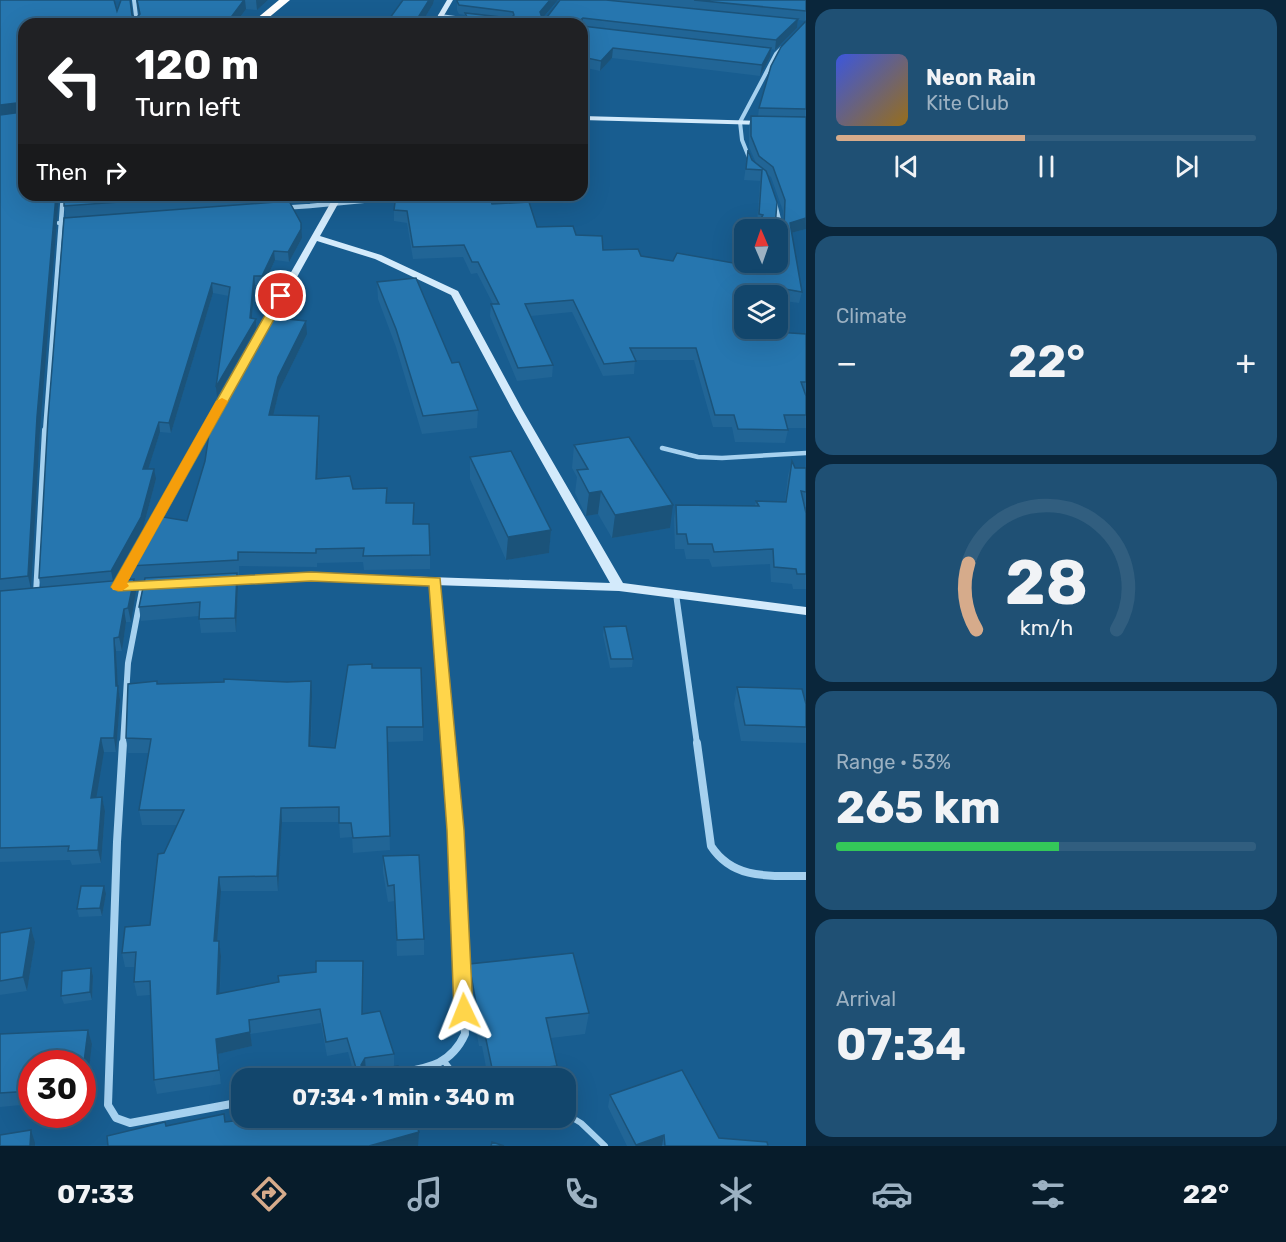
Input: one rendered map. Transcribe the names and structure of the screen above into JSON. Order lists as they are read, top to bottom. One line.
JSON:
{"north":"top","page":{"turn":["120 m","Turn left"],"song":["Neon Rain","Kite Club"],"then":"Then","tile":["Climate",["Range · 53%","265 km"],["Arrival","07:34"]],"heat":["−","22°","+"],"limit":"30","trip":"07:34 · 1 min · 340 m","tabs":["07:33","22°"],"gauge":["28","km/h"]}}
